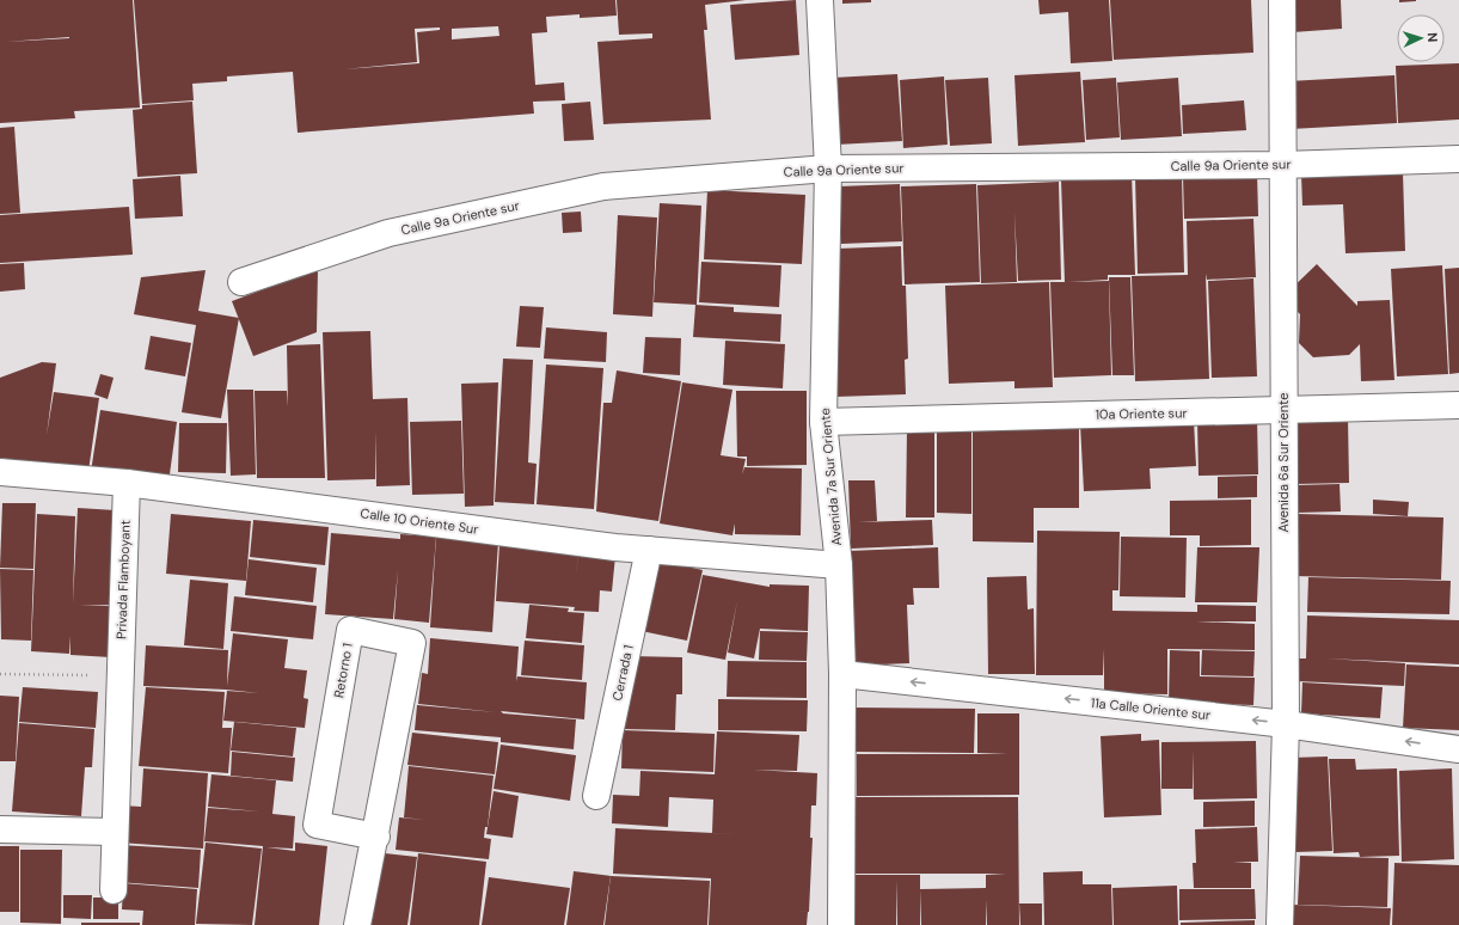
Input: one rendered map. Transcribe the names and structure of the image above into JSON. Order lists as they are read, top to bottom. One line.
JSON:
{"streets":{"street":["Calle 9a Oriente sur","10a Oriente sur","Avenida 6a Sur Oriente","Avenida 7a Sur Oriente","Calle 10 Oriente Sur","Privada Flamboyant","Retorno 1","Cerrada 1","11a Calle Oriente sur"]},"crossings":[["Calle 9a Oriente sur","Avenida 6a Sur Oriente"],["Calle 9a Oriente sur","Avenida 7a Sur Oriente"],["10a Oriente sur","Avenida 6a Sur Oriente"],["10a Oriente sur","Avenida 7a Sur Oriente"],["Avenida 6a Sur Oriente","11a Calle Oriente sur"],["Avenida 7a Sur Oriente","Calle 10 Oriente Sur"],["Avenida 7a Sur Oriente","11a Calle Oriente sur"],["Calle 10 Oriente Sur","Privada Flamboyant"],["Calle 10 Oriente Sur","Cerrada 1"]],"one_way":["11a Calle Oriente sur"],"north":"right"}
